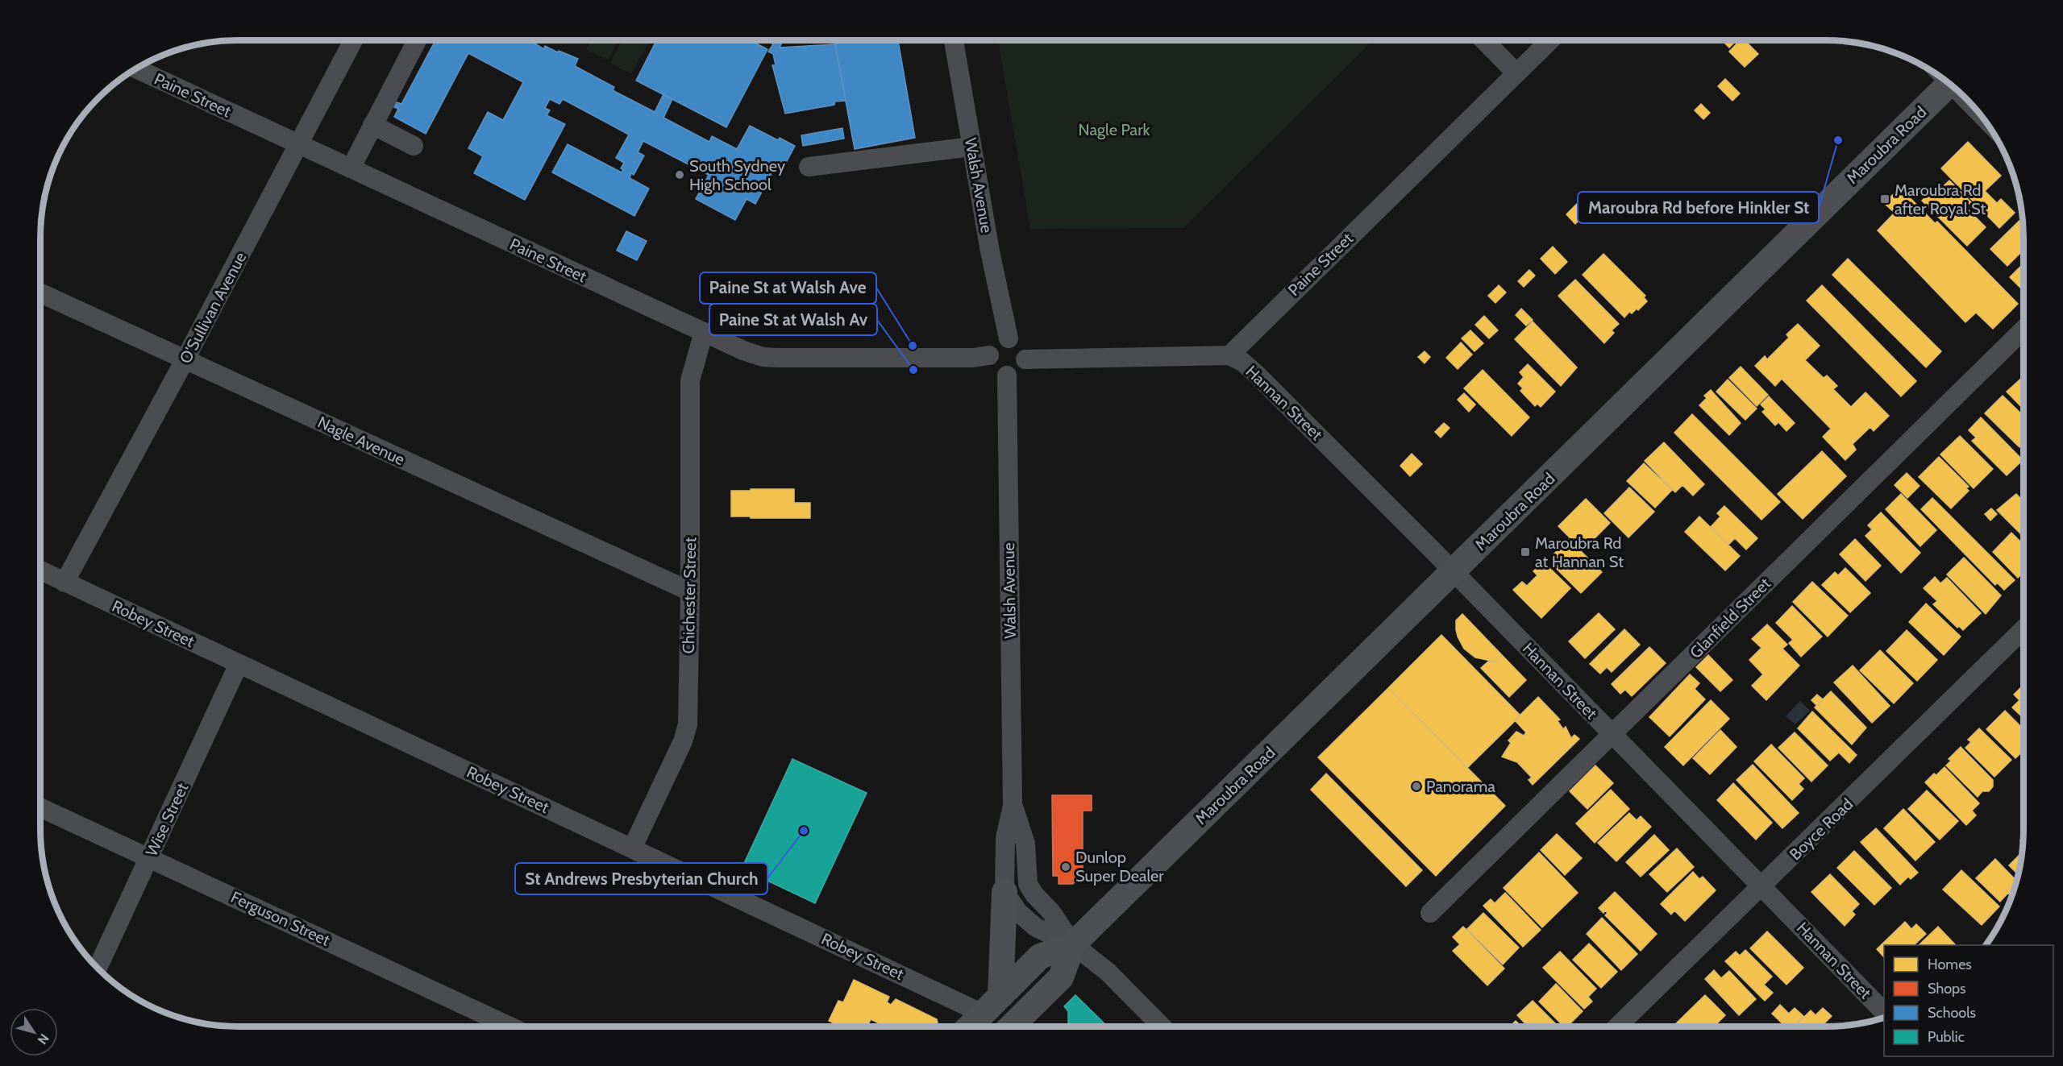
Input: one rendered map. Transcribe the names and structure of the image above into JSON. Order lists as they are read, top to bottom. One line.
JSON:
{"streets":{"main road":["Maroubra Road"],"street":["Paine Street","Walsh Avenue","O'Sullivan Avenue","Hannan Street","Nagle Avenue","Chichester Street","Glanfield Street","Robey Street","Wise Street","Boyce Road","Ferguson Street"]},"crossings":[["Paine Street","Walsh Avenue"],["Paine Street","O'Sullivan Avenue"],["Paine Street","Hannan Street"],["Paine Street","Chichester Street"],["Maroubra Road","Walsh Avenue"],["Maroubra Road","Hannan Street"],["Maroubra Road","Robey Street"],["O'Sullivan Avenue","Nagle Avenue"],["O'Sullivan Avenue","Robey Street"],["Hannan Street","Glanfield Street"],["Hannan Street","Boyce Road"],["Nagle Avenue","Chichester Street"],["Chichester Street","Robey Street"],["Robey Street","Wise Street"],["Wise Street","Ferguson Street"]],"parks":["Nagle Park"],"places":{"other":["Maroubra Rd before Hinkler St","South Sydney High School","Paine St at Walsh Ave","Paine St at Walsh Av","Panorama","St Andrews Presbyterian Church","Dunlop Super Dealer"],"transit":["Maroubra Rd after Royal St","Maroubra Rd at Hannan St"]},"legend":["Homes","Shops","Schools","Public"],"north":"bottom right"}
